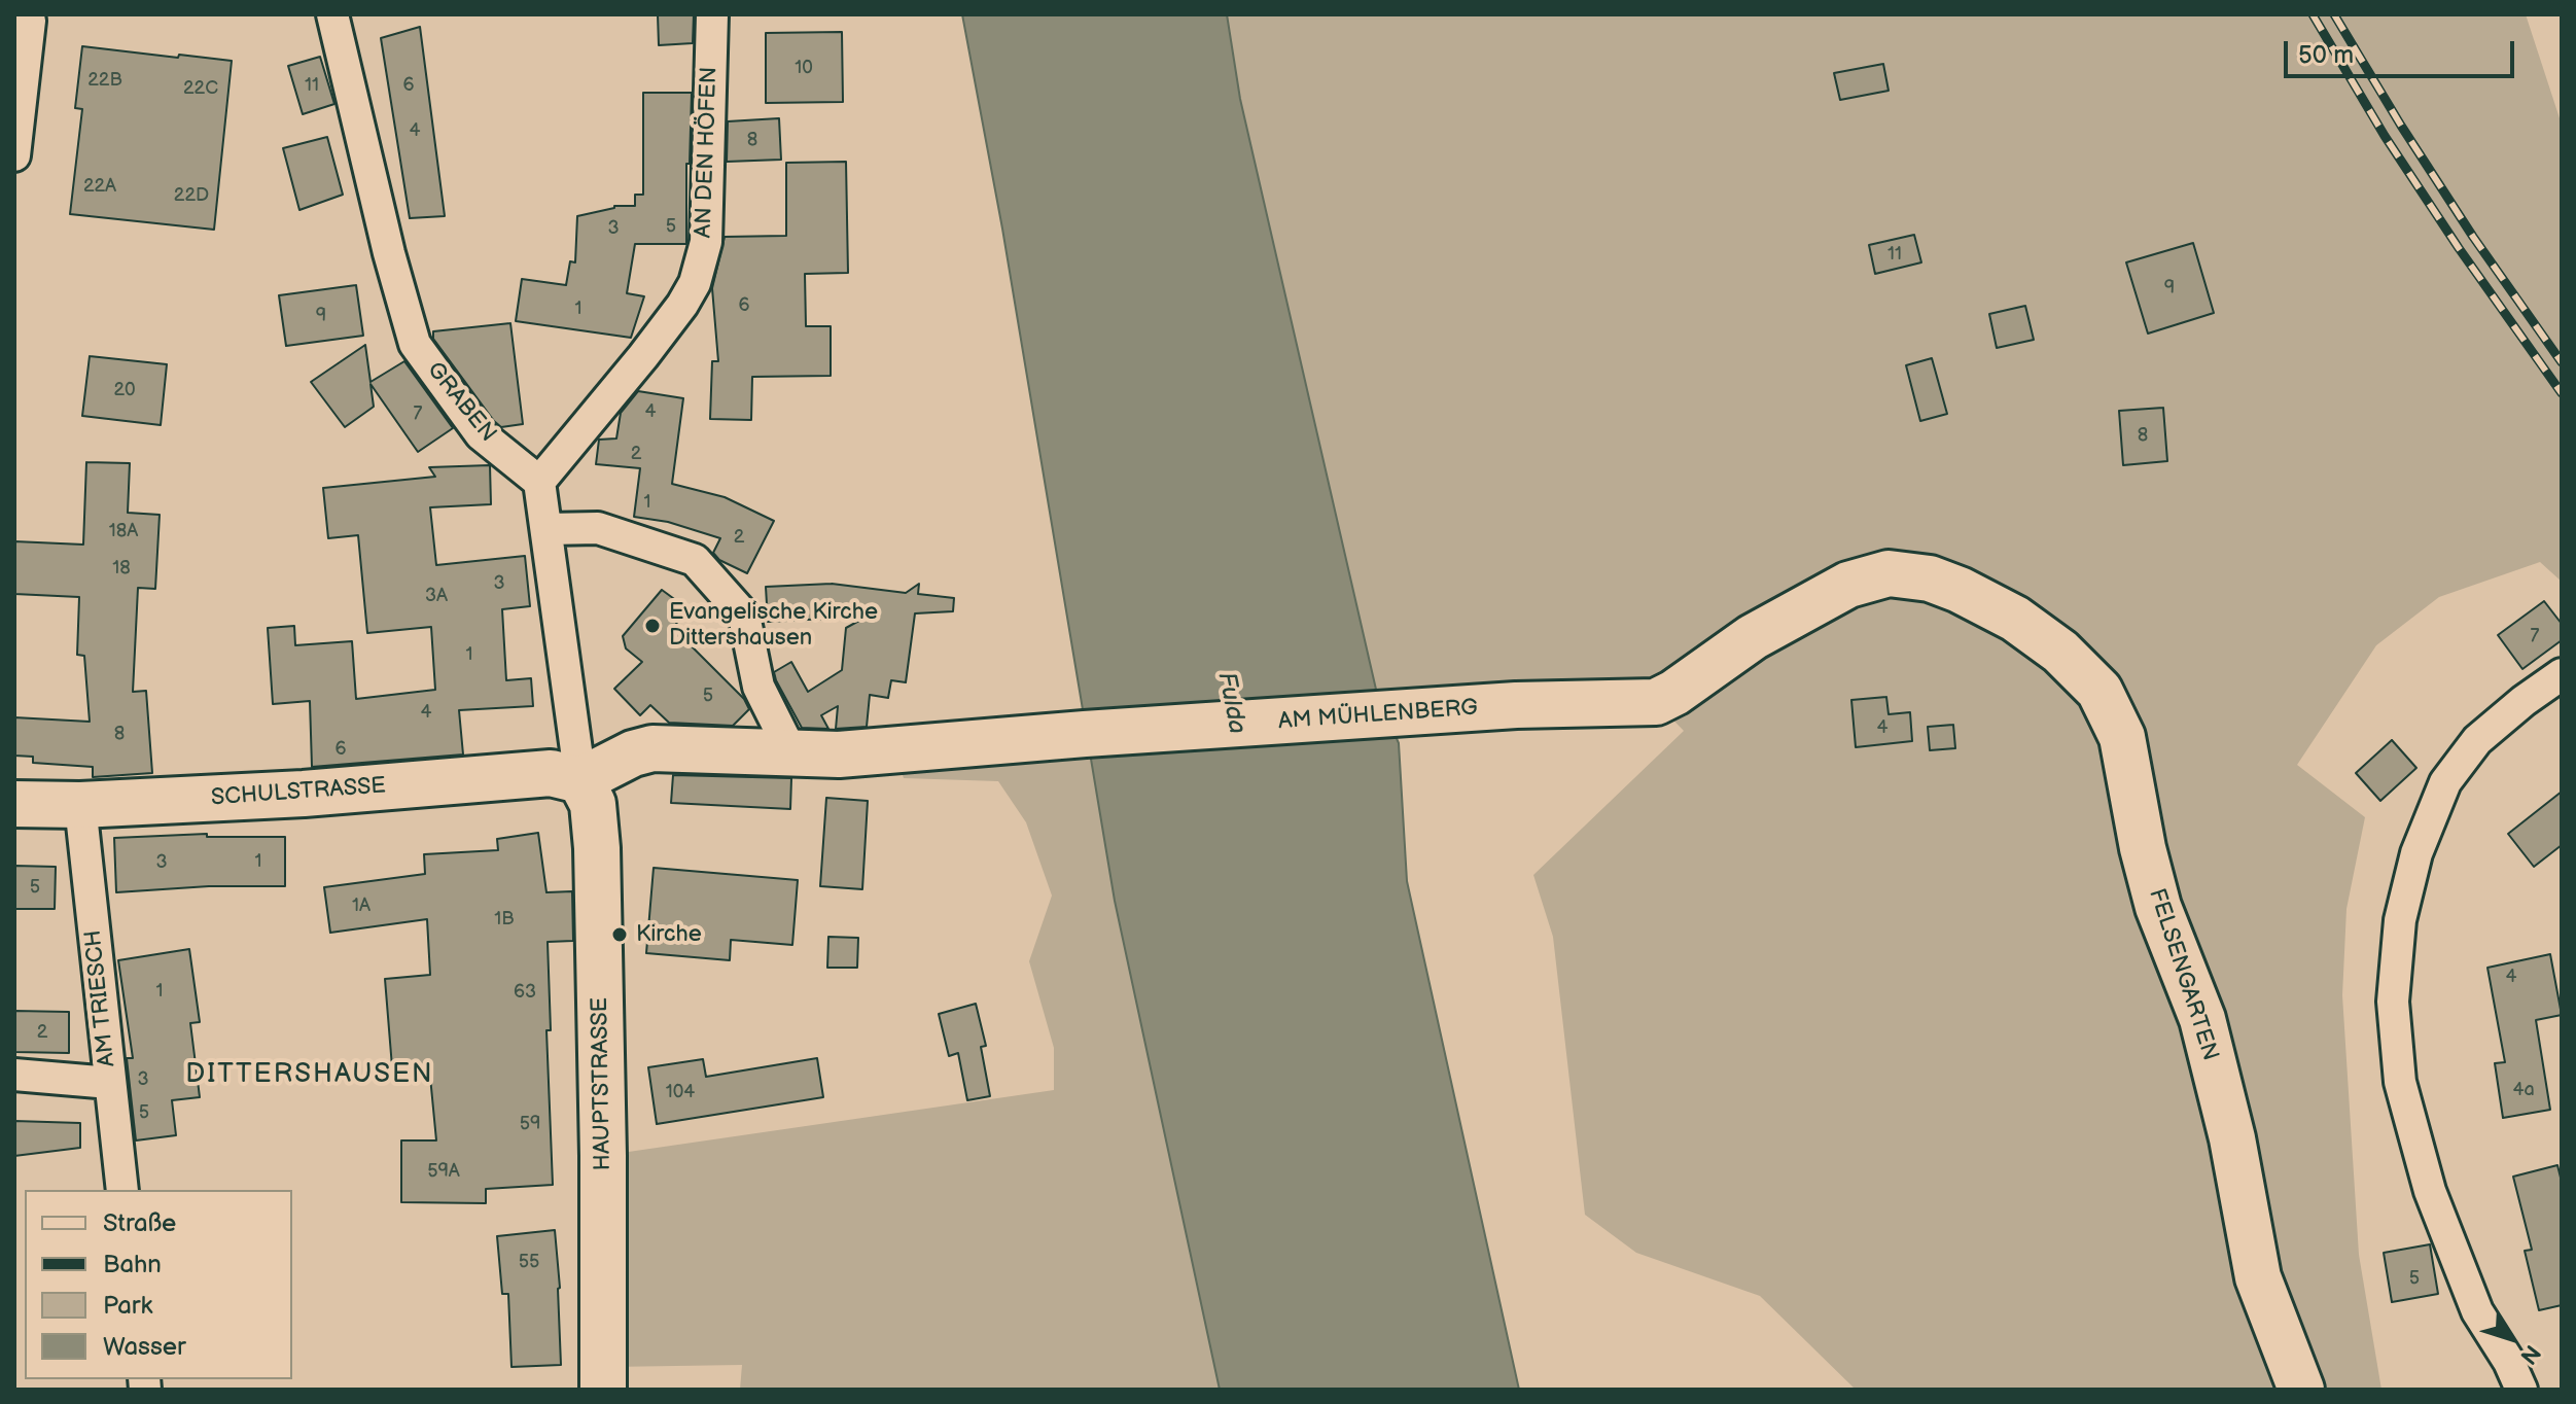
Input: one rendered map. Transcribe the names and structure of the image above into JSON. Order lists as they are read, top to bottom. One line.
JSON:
{"streets":{"street":["AN DEN HÖFEN","GRABEN","AM MÜHLENBERG","SCHULSTRASSE","FELSENGARTEN","AM TRIESCH","HAUPTSTRASSE"]},"crossings":[["AN DEN HÖFEN","GRABEN"],["AM MÜHLENBERG","SCHULSTRASSE"],["AM MÜHLENBERG","FELSENGARTEN"],["AM MÜHLENBERG","HAUPTSTRASSE"],["SCHULSTRASSE","AM TRIESCH"],["SCHULSTRASSE","HAUPTSTRASSE"]],"districts":["DITTERSHAUSEN"],"water":["Fulda"],"places":["Evangelische Kirche Dittershausen","Kirche"],"house_numbers":["10","22B","11","6","22C","4","8","22A","22D","5","3","11","9","6","1","9","20","4","7","8","2","1","18A","2","18","3","3A","7","1","5","4","4","8","6","1","3","5","1A","1B","4","1","63","2","3","4a","104","5","59","59A","55","5"],"legend":["Straße","Bahn","Park","Wasser"],"scale_bar":"50 m","north":"bottom right"}
